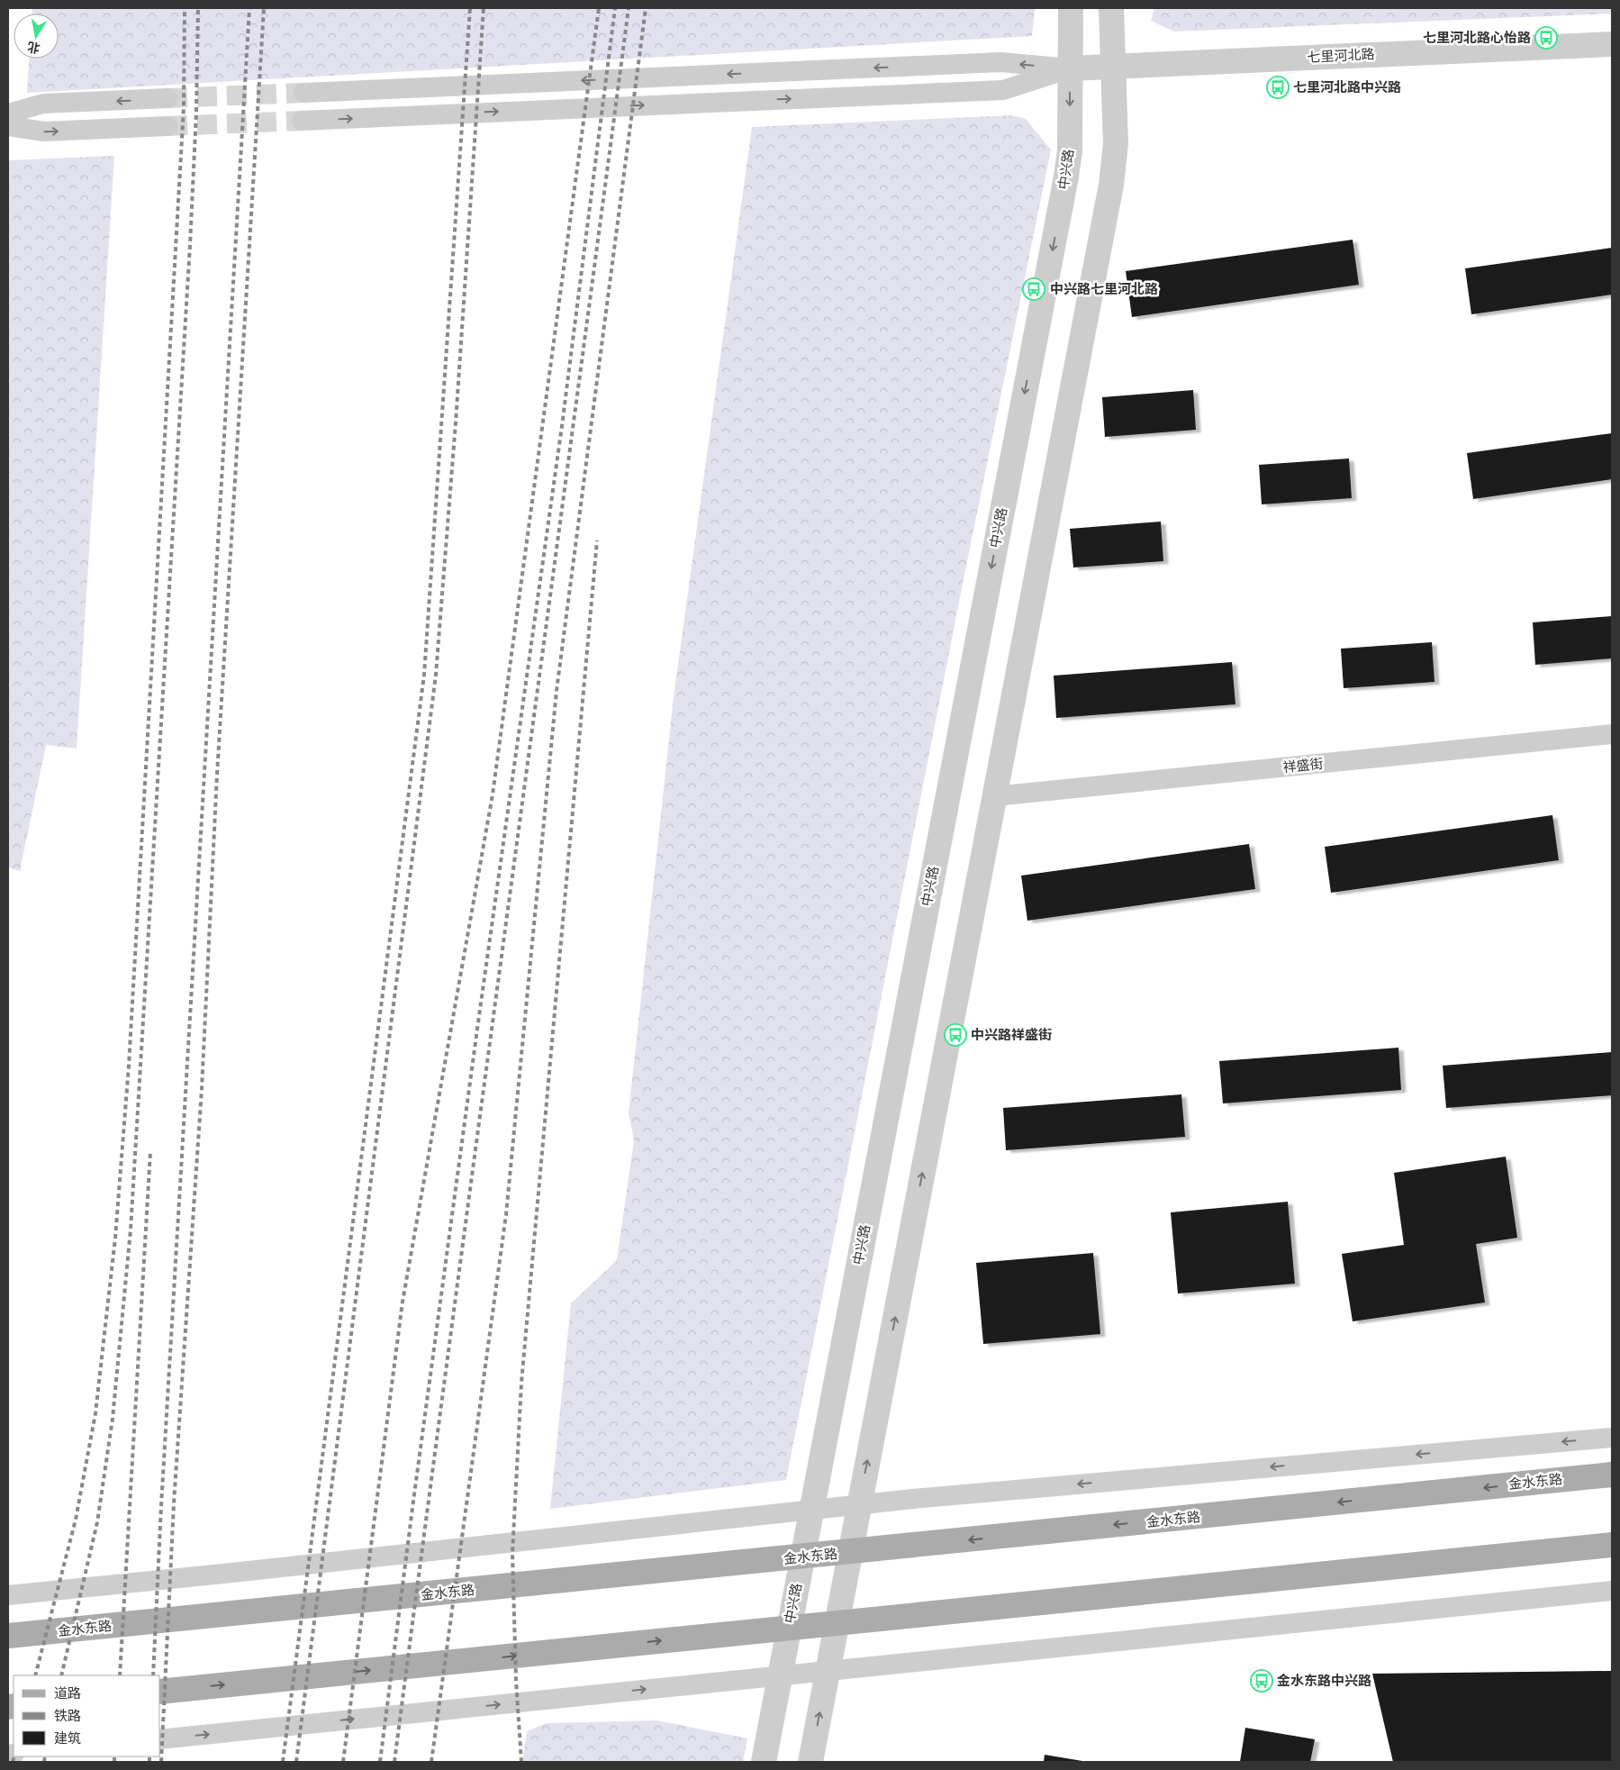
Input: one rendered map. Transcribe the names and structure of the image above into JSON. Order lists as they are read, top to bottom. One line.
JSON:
{"streets":{"main road":["金水东路"],"street":["七里河北路","中兴路","祥盛街"]},"crossings":[["七里河北路","中兴路"],["中兴路","金水东路"]],"places":{"bus stop":["七里河北路心怡路","七里河北路中兴路","中兴路七里河北路","中兴路祥盛街","金水东路中兴路"]},"legend":["道路","铁路","建筑"],"north":"bottom"}
